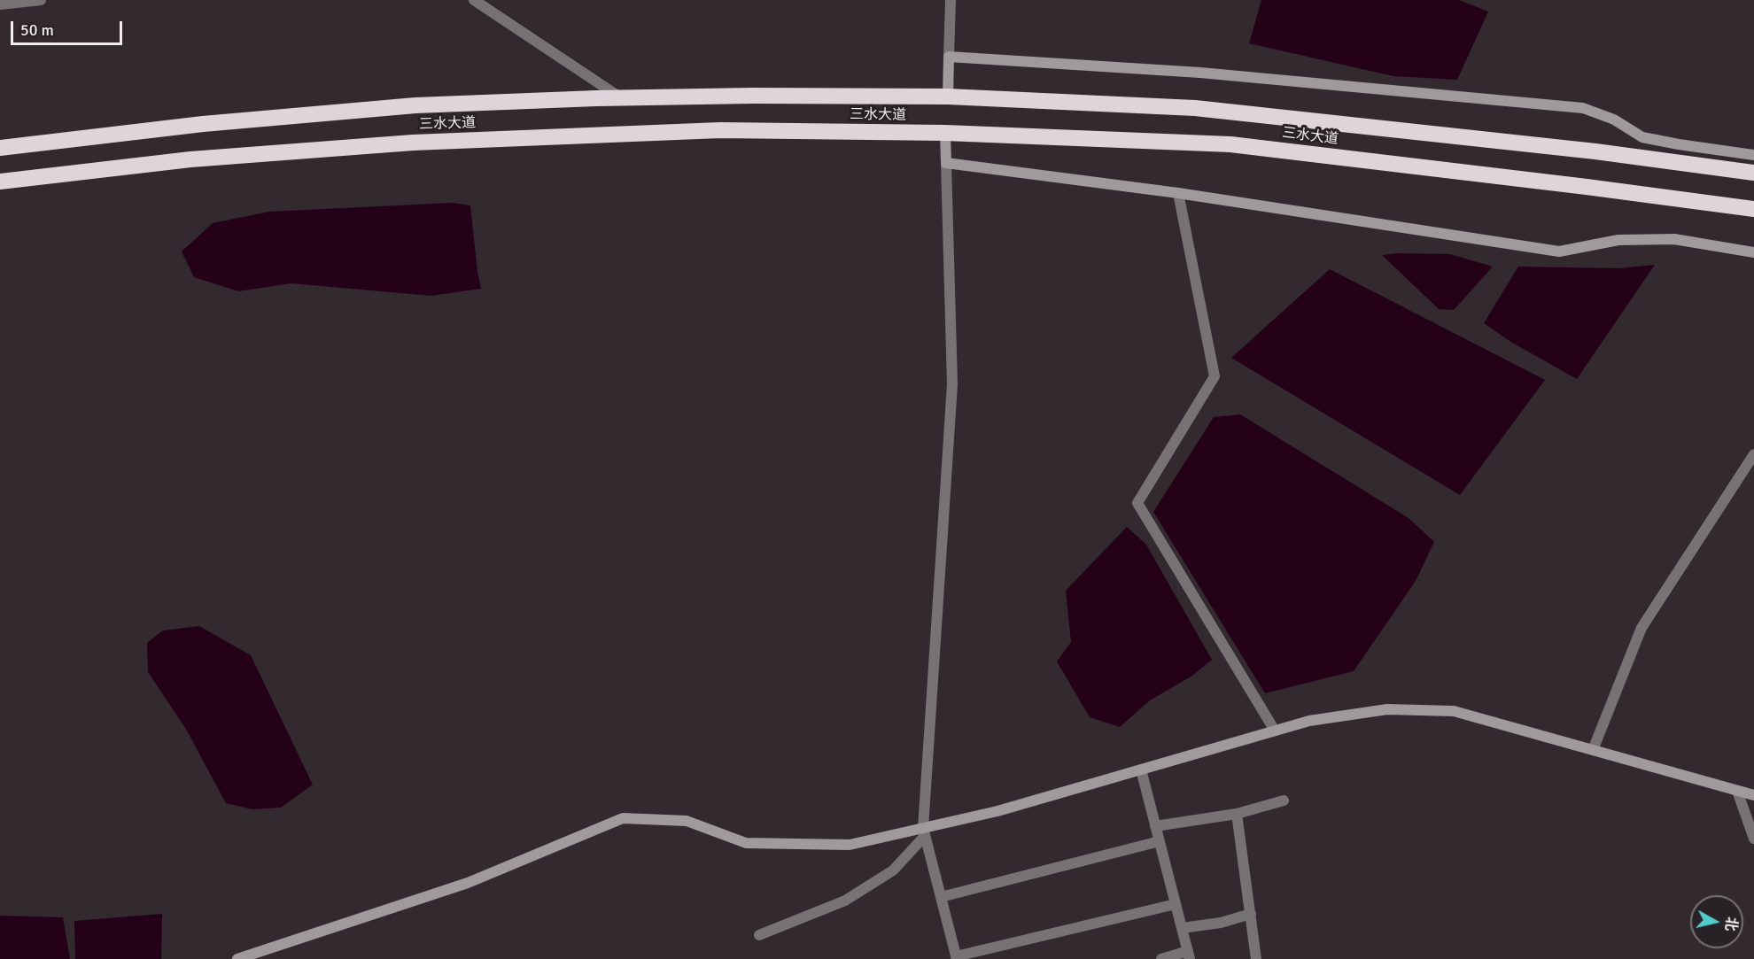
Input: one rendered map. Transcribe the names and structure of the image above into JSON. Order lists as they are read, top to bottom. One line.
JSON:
{"streets":{"highway":["三水大道"]},"scale_bar":"50 m","north":"right"}
